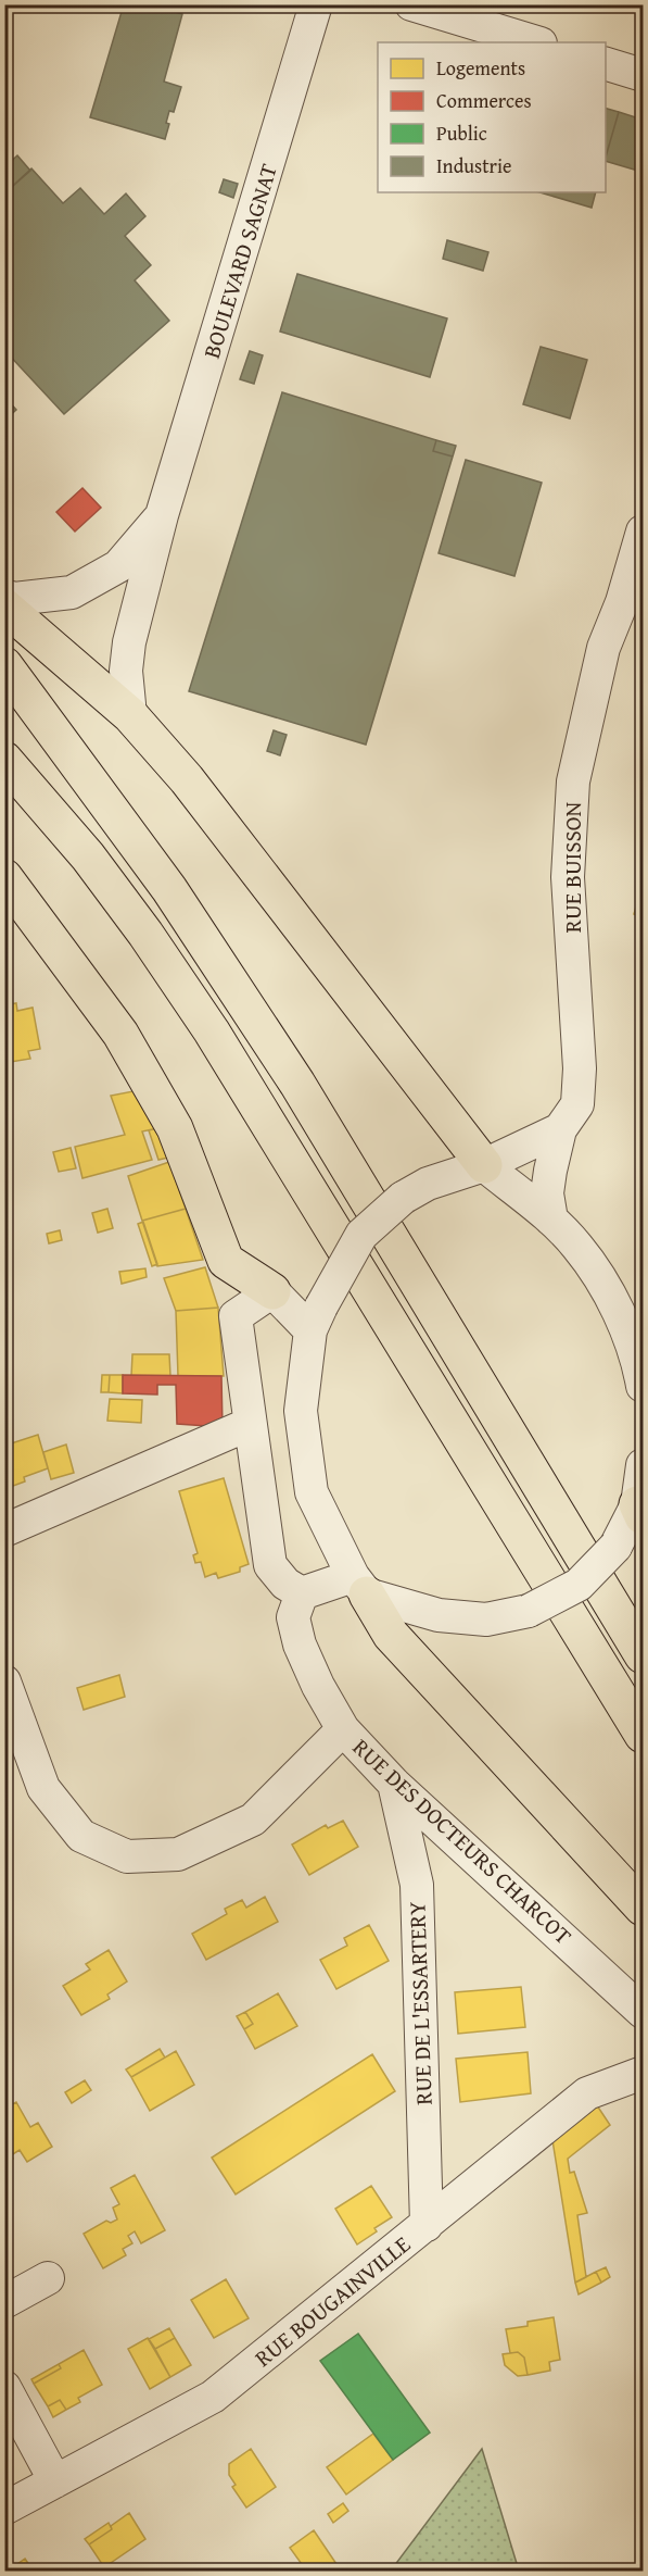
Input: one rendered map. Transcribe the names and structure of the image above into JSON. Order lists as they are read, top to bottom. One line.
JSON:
{"streets":{"street":["BOULEVARD SAGNAT","RUE BUISSON","RUE DES DOCTEURS CHARCOT","RUE DE L'ESSARTERY","RUE BOUGAINVILLE"]},"crossings":[["RUE DES DOCTEURS CHARCOT","RUE DE L'ESSARTERY"],["RUE DE L'ESSARTERY","RUE BOUGAINVILLE"]],"legend":["Logements","Commerces","Public","Industrie"]}
